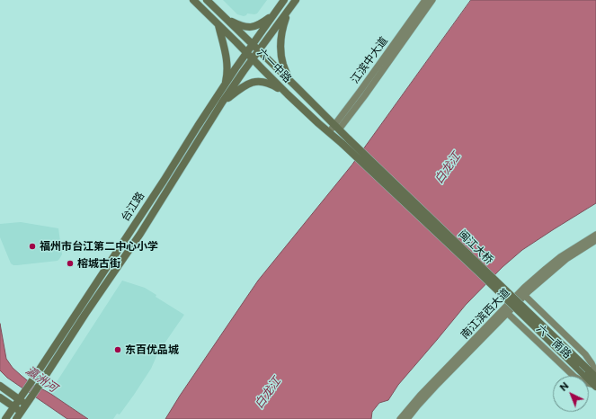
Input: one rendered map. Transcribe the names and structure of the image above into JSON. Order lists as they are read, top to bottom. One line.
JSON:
{"streets":{"main road":["江滨中大道","六一中路","台江路","闽江大桥","南江滨西大道","六一南路"]},"crossings":[["江滨中大道","六一中路"],["六一中路","台江路"],["六一中路","闽江大桥"],["闽江大桥","六一南路"],["南江滨西大道","六一南路"]],"water":["白龙江","瀛洲河"],"places":["福州市台江第二中心小学","榕城古街","东百优品城"],"north":"top left"}
